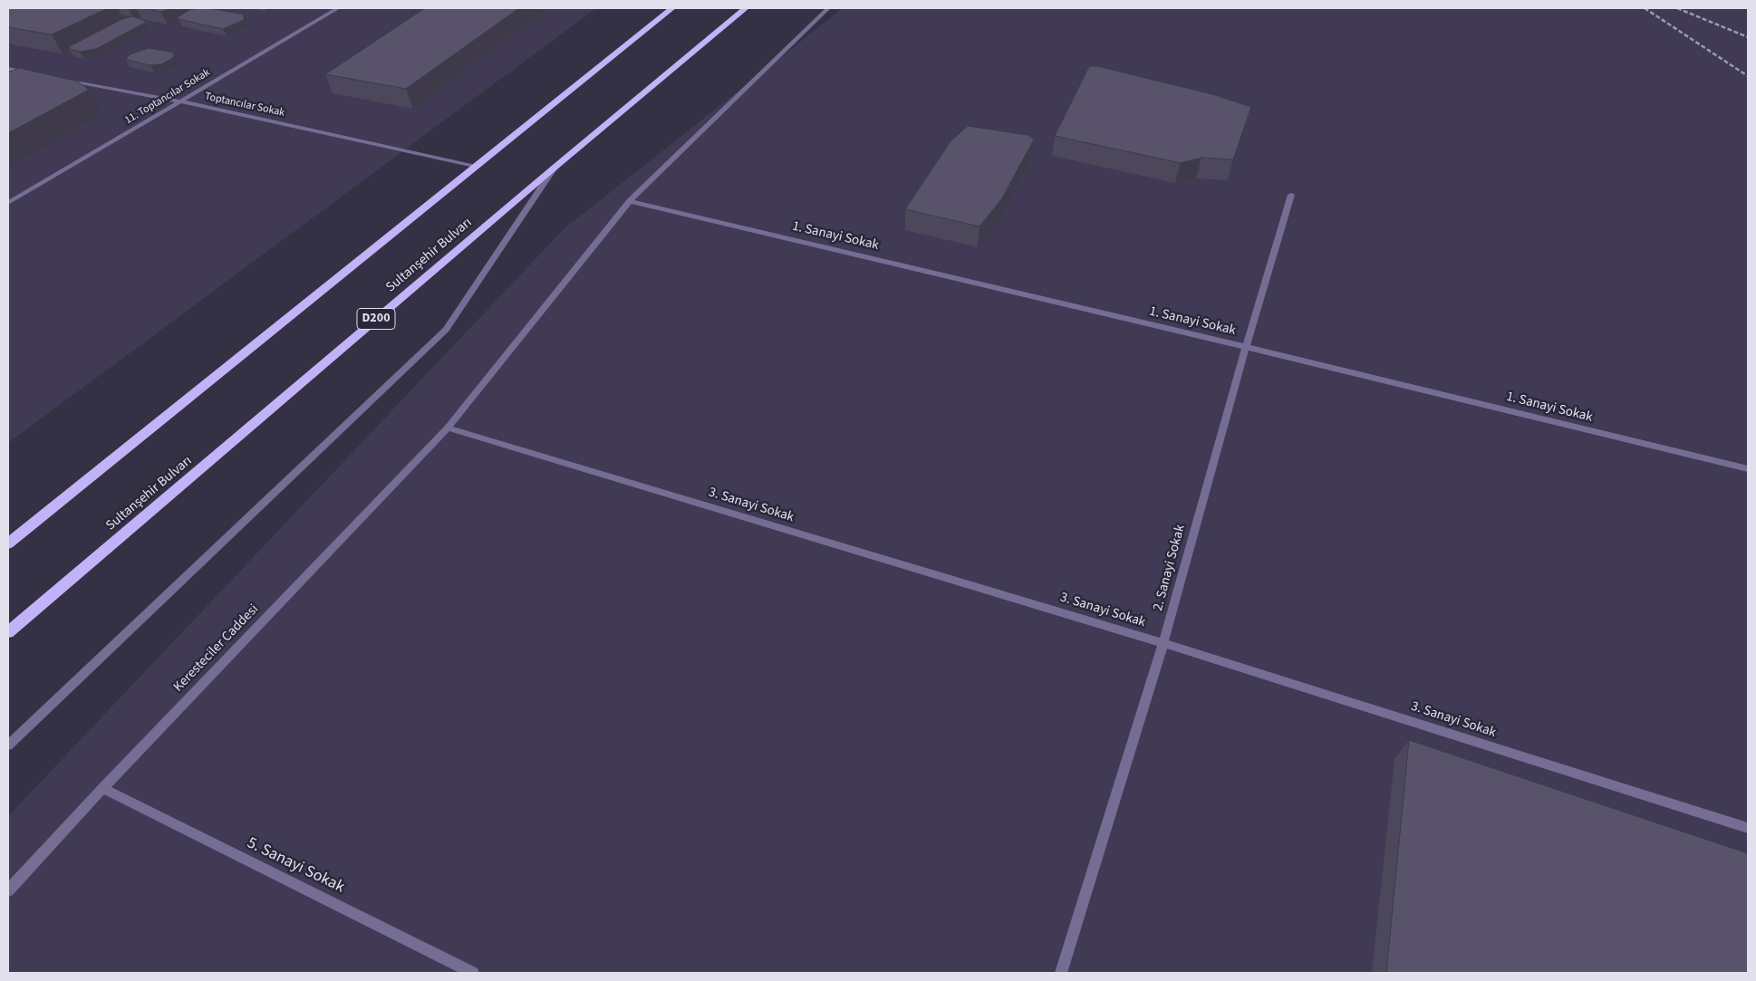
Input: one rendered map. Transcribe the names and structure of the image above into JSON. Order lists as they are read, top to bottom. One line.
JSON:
{"streets":{"highway":["Sultanşehir Bulvarı","D200"],"street":["11. Toptancılar Sokak","Toptancılar Sokak","1. Sanayi Sokak","3. Sanayi Sokak","2. Sanayi Sokak","Keresteciler Caddesi","5. Sanayi Sokak"]},"crossings":[["11. Toptancılar Sokak","Toptancılar Sokak"],["1. Sanayi Sokak","2. Sanayi Sokak"],["1. Sanayi Sokak","Keresteciler Caddesi"],["3. Sanayi Sokak","2. Sanayi Sokak"],["3. Sanayi Sokak","Keresteciler Caddesi"],["Keresteciler Caddesi","5. Sanayi Sokak"]]}
